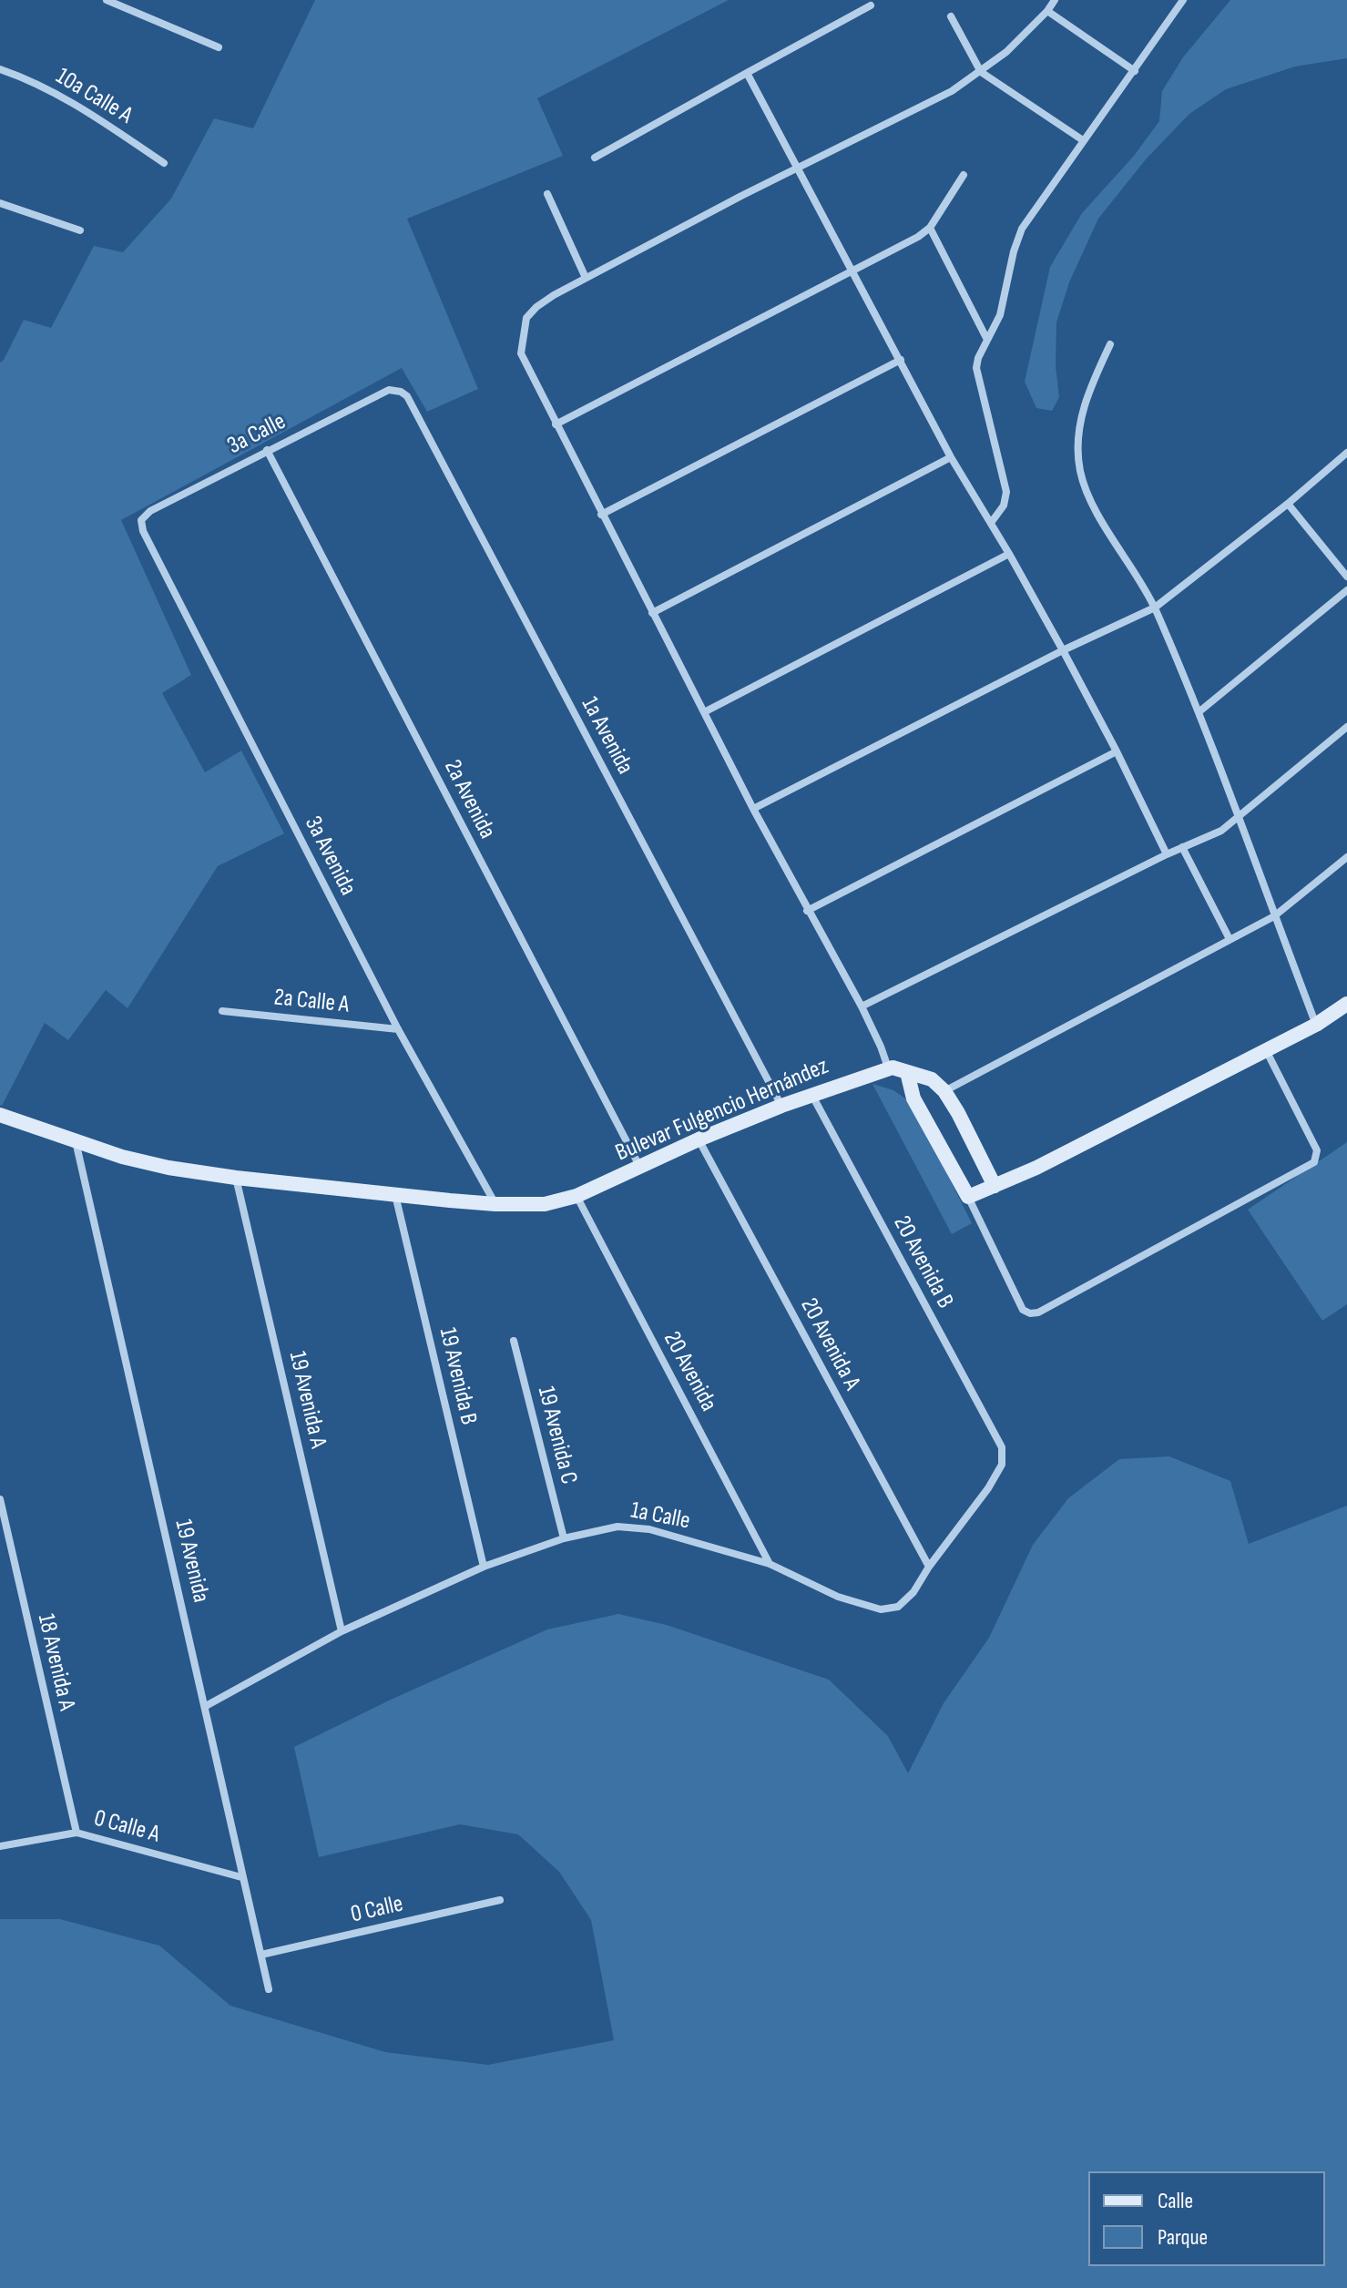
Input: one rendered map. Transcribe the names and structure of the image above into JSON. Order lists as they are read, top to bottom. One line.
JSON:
{"streets":{"street":["10a Calle A","3a Calle","1a Avenida","2a Avenida","3a Avenida","2a Calle A","Bulevar Fulgencio Hernández","20 Avenida B","20 Avenida A","20 Avenida","19 Avenida B","19 Avenida A","19 Avenida C","1a Calle","19 Avenida","18 Avenida A","0 Calle A","0 Calle"]},"crossings":[["3a Calle","1a Avenida"],["3a Calle","2a Avenida"],["3a Calle","3a Avenida"],["1a Avenida","Bulevar Fulgencio Hernández"],["2a Avenida","Bulevar Fulgencio Hernández"],["3a Avenida","2a Calle A"],["3a Avenida","Bulevar Fulgencio Hernández"],["Bulevar Fulgencio Hernández","20 Avenida B"],["Bulevar Fulgencio Hernández","20 Avenida A"],["Bulevar Fulgencio Hernández","20 Avenida"],["Bulevar Fulgencio Hernández","19 Avenida B"],["Bulevar Fulgencio Hernández","19 Avenida A"],["Bulevar Fulgencio Hernández","19 Avenida"],["20 Avenida B","1a Calle"],["20 Avenida A","1a Calle"],["20 Avenida","1a Calle"],["19 Avenida B","1a Calle"],["19 Avenida A","1a Calle"],["19 Avenida C","1a Calle"],["1a Calle","19 Avenida"],["19 Avenida","0 Calle A"],["19 Avenida","0 Calle"],["18 Avenida A","0 Calle A"]],"legend":["Calle","Parque"]}
